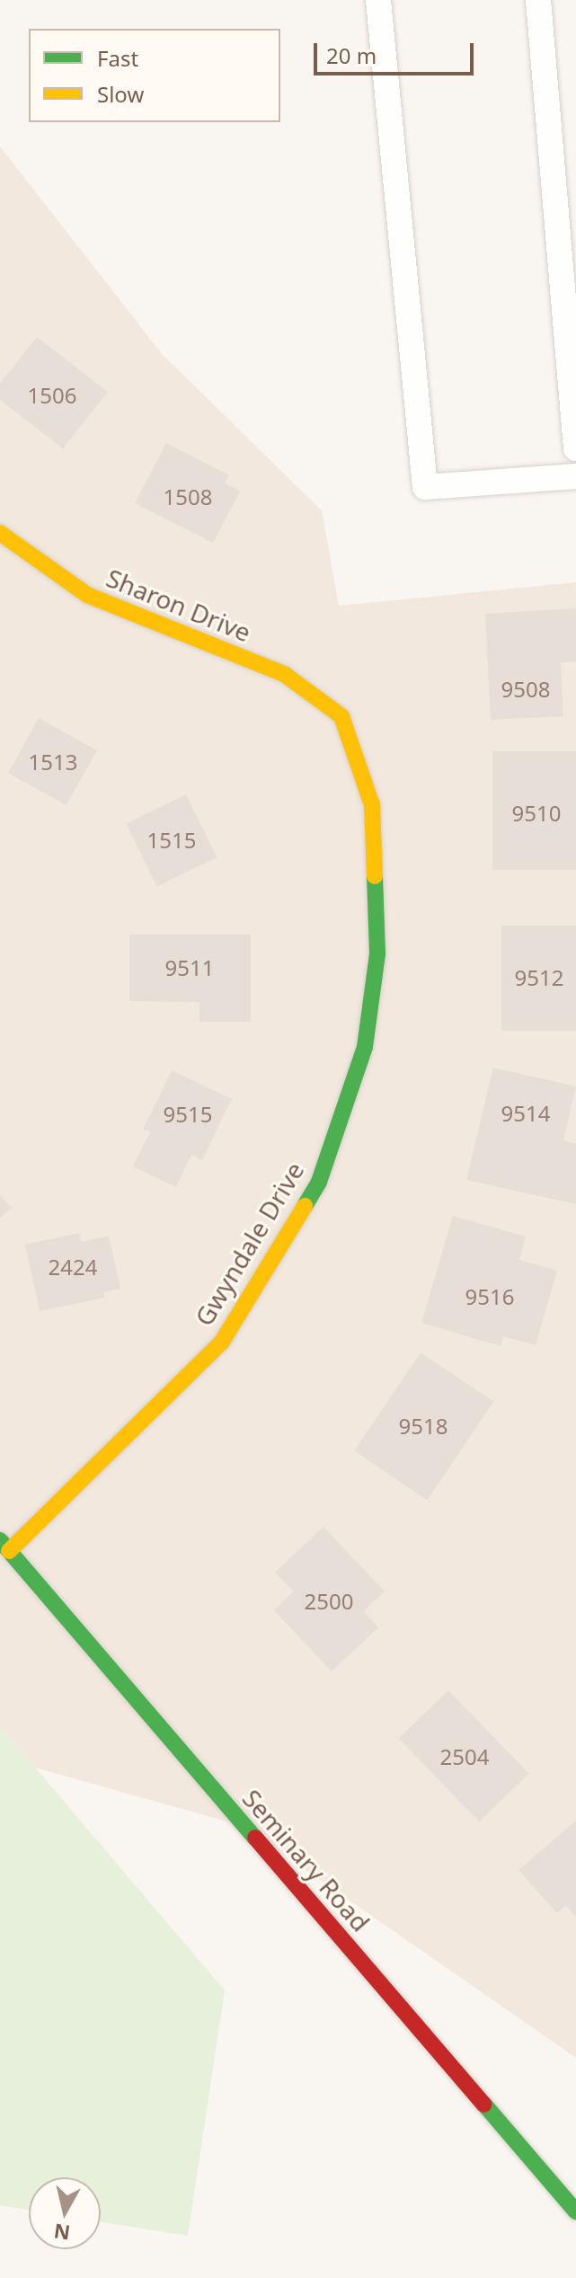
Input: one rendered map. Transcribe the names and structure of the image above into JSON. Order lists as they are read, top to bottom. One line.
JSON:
{"streets":{"street":["Sharon Drive","Gwyndale Drive","Seminary Road"]},"crossings":[["Sharon Drive","Gwyndale Drive"],["Gwyndale Drive","Seminary Road"]],"house_numbers":["1506","1508","9508","1513","9510","1515","9511","9512","9514","9515","2424","9516","9518","2500","2504"],"legend":["Fast","Slow"],"scale_bar":"20 m","north":"bottom"}
